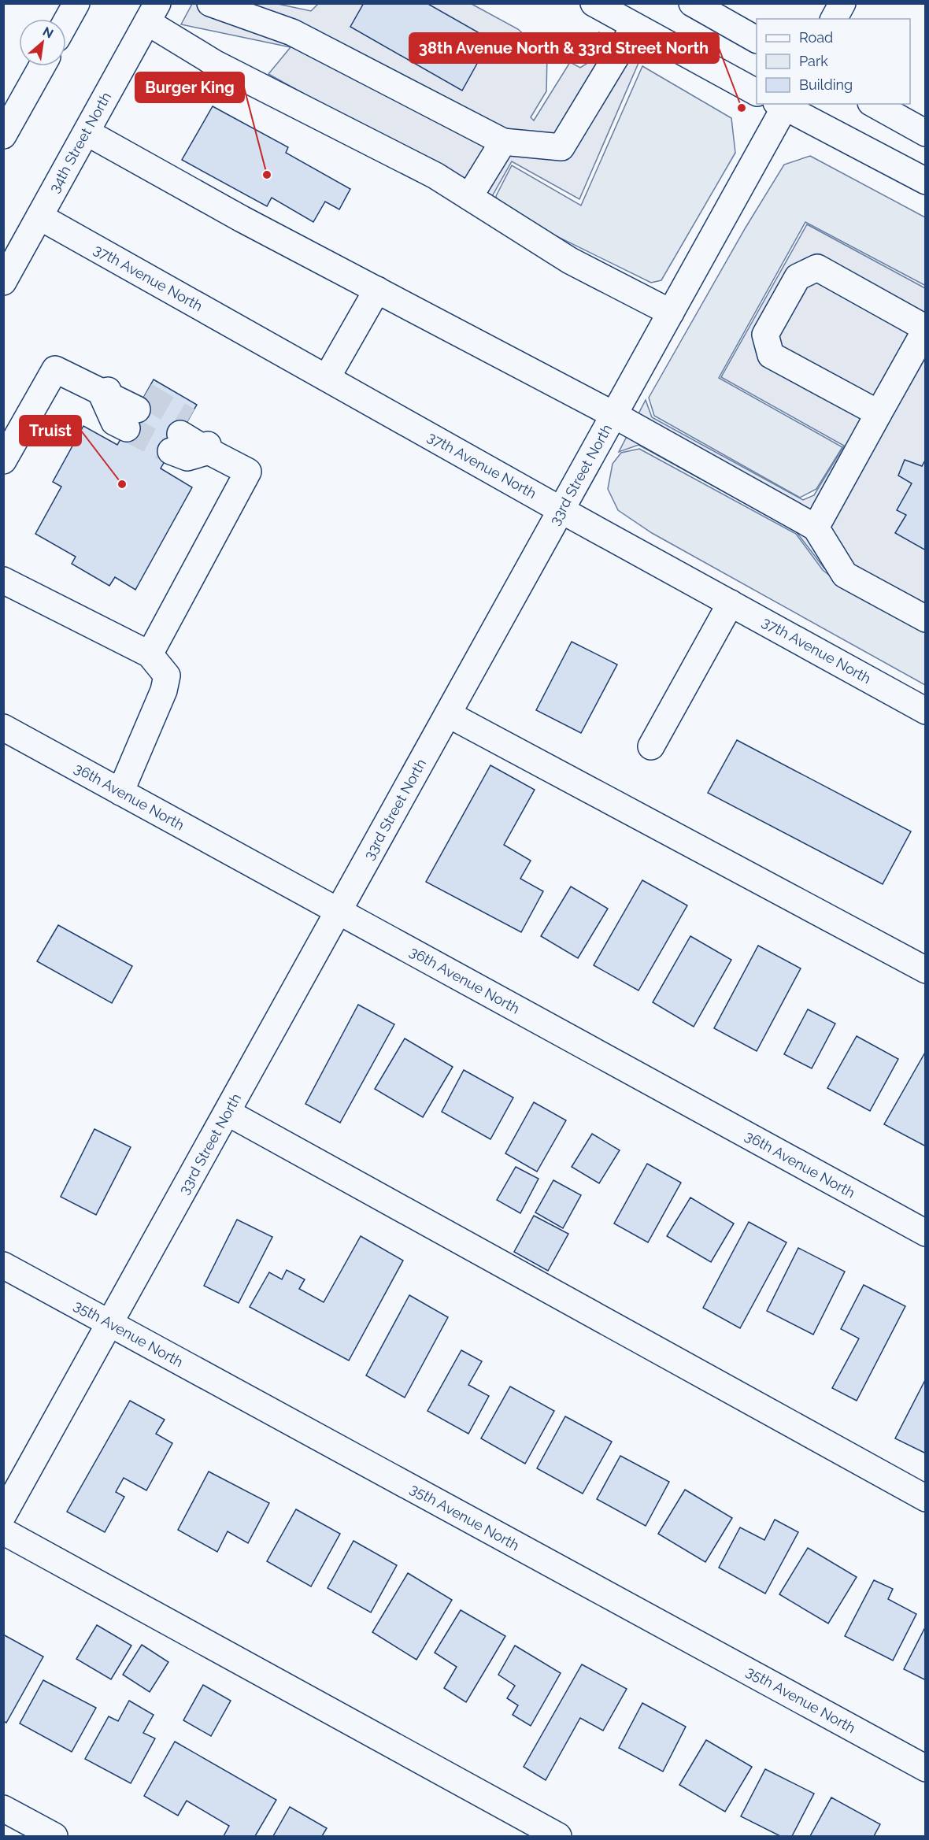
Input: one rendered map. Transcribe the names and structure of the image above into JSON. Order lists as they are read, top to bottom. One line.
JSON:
{"streets":{"main road":["34th Street North","37th Avenue North","33rd Street North","36th Avenue North","35th Avenue North"]},"crossings":[["34th Street North","37th Avenue North"],["37th Avenue North","33rd Street North"],["33rd Street North","36th Avenue North"],["33rd Street North","35th Avenue North"]],"places":["38th Avenue North & 33rd Street North","Burger King","Truist"],"legend":["Road","Park","Building"],"north":"top right"}
